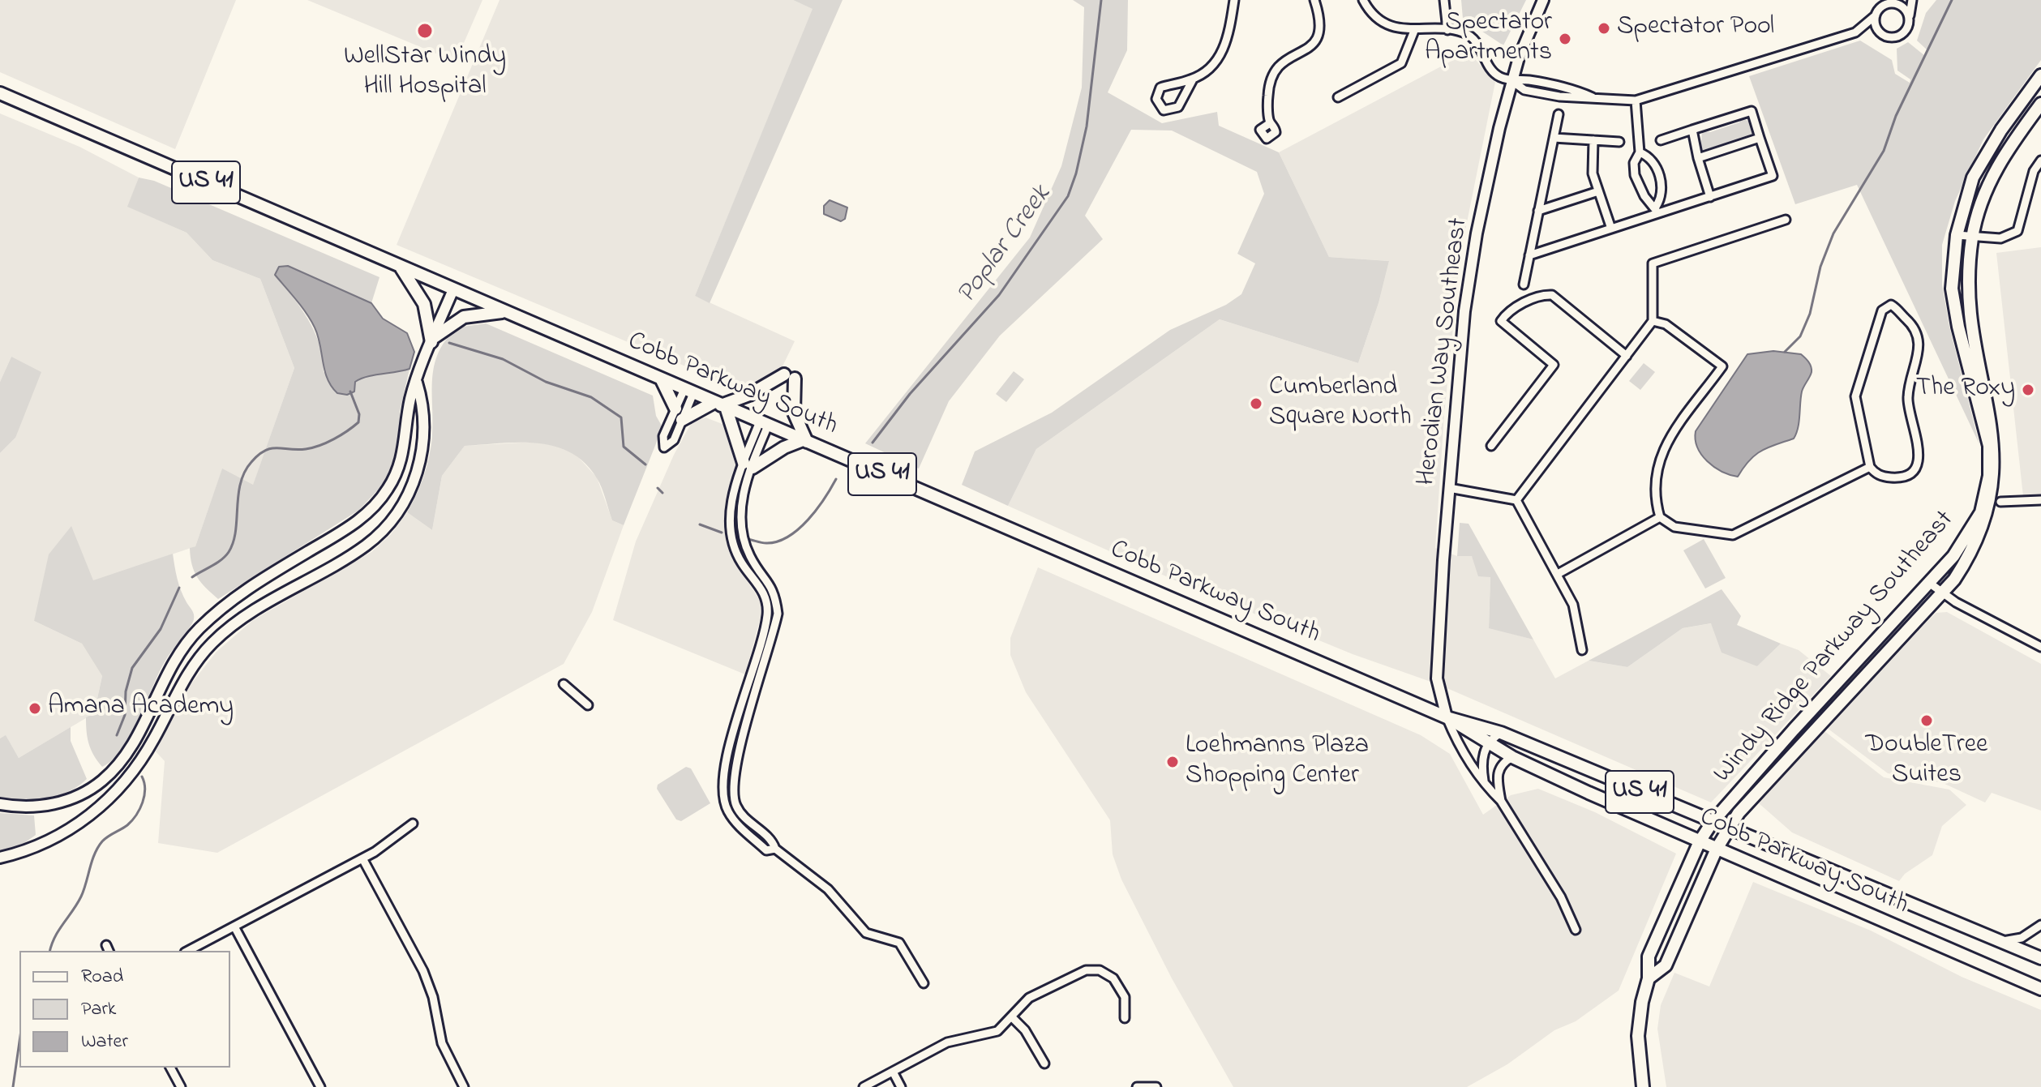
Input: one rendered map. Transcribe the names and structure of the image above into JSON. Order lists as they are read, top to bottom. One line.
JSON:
{"streets":{"main road":["US 41","Cobb Parkway South","Windy Ridge Parkway Southeast"],"street":["Herodian Way Southeast"]},"crossings":[["Herodian Way Southeast","Cobb Parkway South"],["Cobb Parkway South","Windy Ridge Parkway Southeast"]],"water":["Poplar Creek"],"places":["Spectator Pool","WellStar Windy Hill Hospital","Spectator Apartments","The Roxy","Cumberland Square North","Amana Academy","DoubleTree Suites","Loehmanns Plaza Shopping Center"],"legend":["Road","Park","Water"]}
